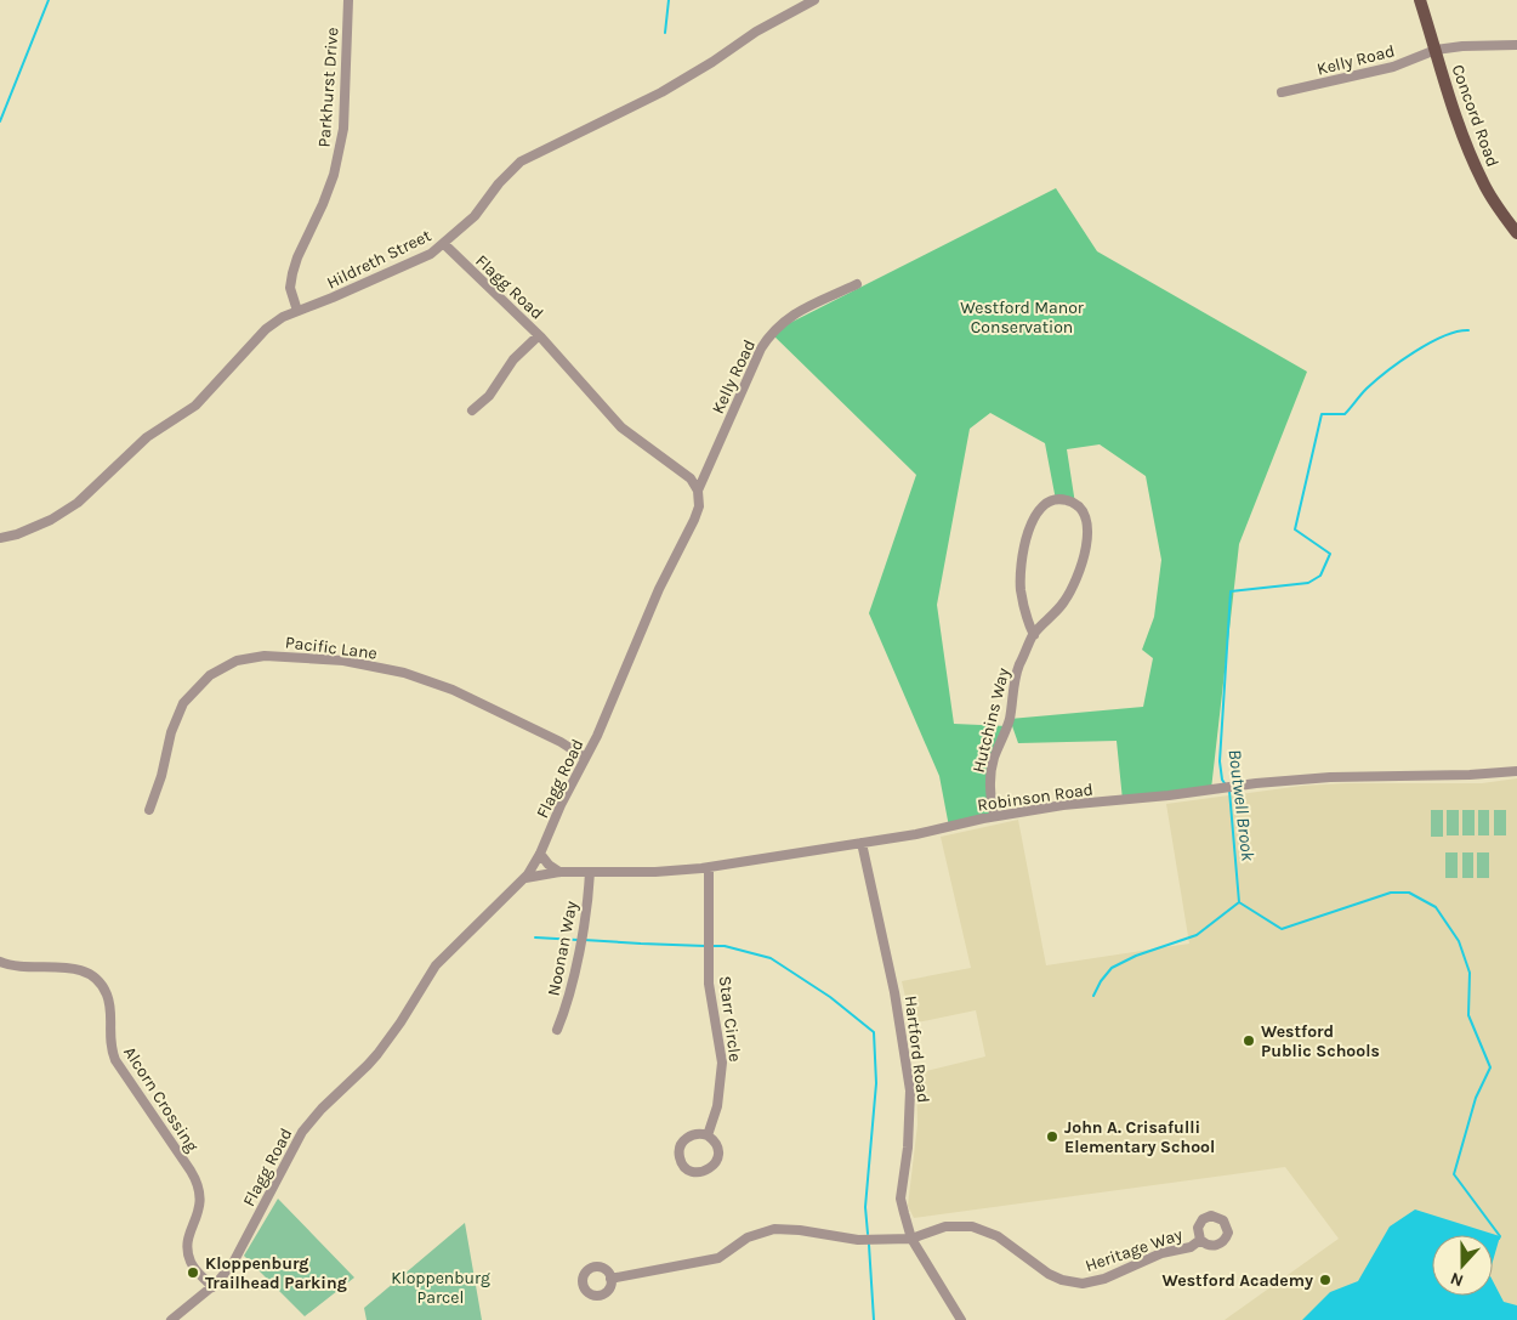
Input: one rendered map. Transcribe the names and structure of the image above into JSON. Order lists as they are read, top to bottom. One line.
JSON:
{"streets":{"main road":["Concord Road"],"street":["Kelly Road","Parkhurst Drive","Hildreth Street","Flagg Road","Pacific Lane","Hutchins Way","Robinson Road","Noonan Way","Starr Circle","Hartford Road","Alcorn Crossing","Heritage Way"]},"crossings":[["Kelly Road","Concord Road"],["Kelly Road","Flagg Road"],["Parkhurst Drive","Hildreth Street"],["Hildreth Street","Flagg Road"],["Flagg Road","Pacific Lane"],["Flagg Road","Robinson Road"],["Flagg Road","Alcorn Crossing"],["Hutchins Way","Robinson Road"],["Robinson Road","Noonan Way"],["Robinson Road","Starr Circle"],["Robinson Road","Hartford Road"],["Hartford Road","Heritage Way"]],"water":["Boutwell Brook"],"parks":["Westford Manor Conservation","Kloppenburg Parcel"],"places":["Westford Public Schools","John A. Crisafulli Elementary School","Kloppenburg Trailhead Parking","Westford Academy"],"north":"bottom"}
